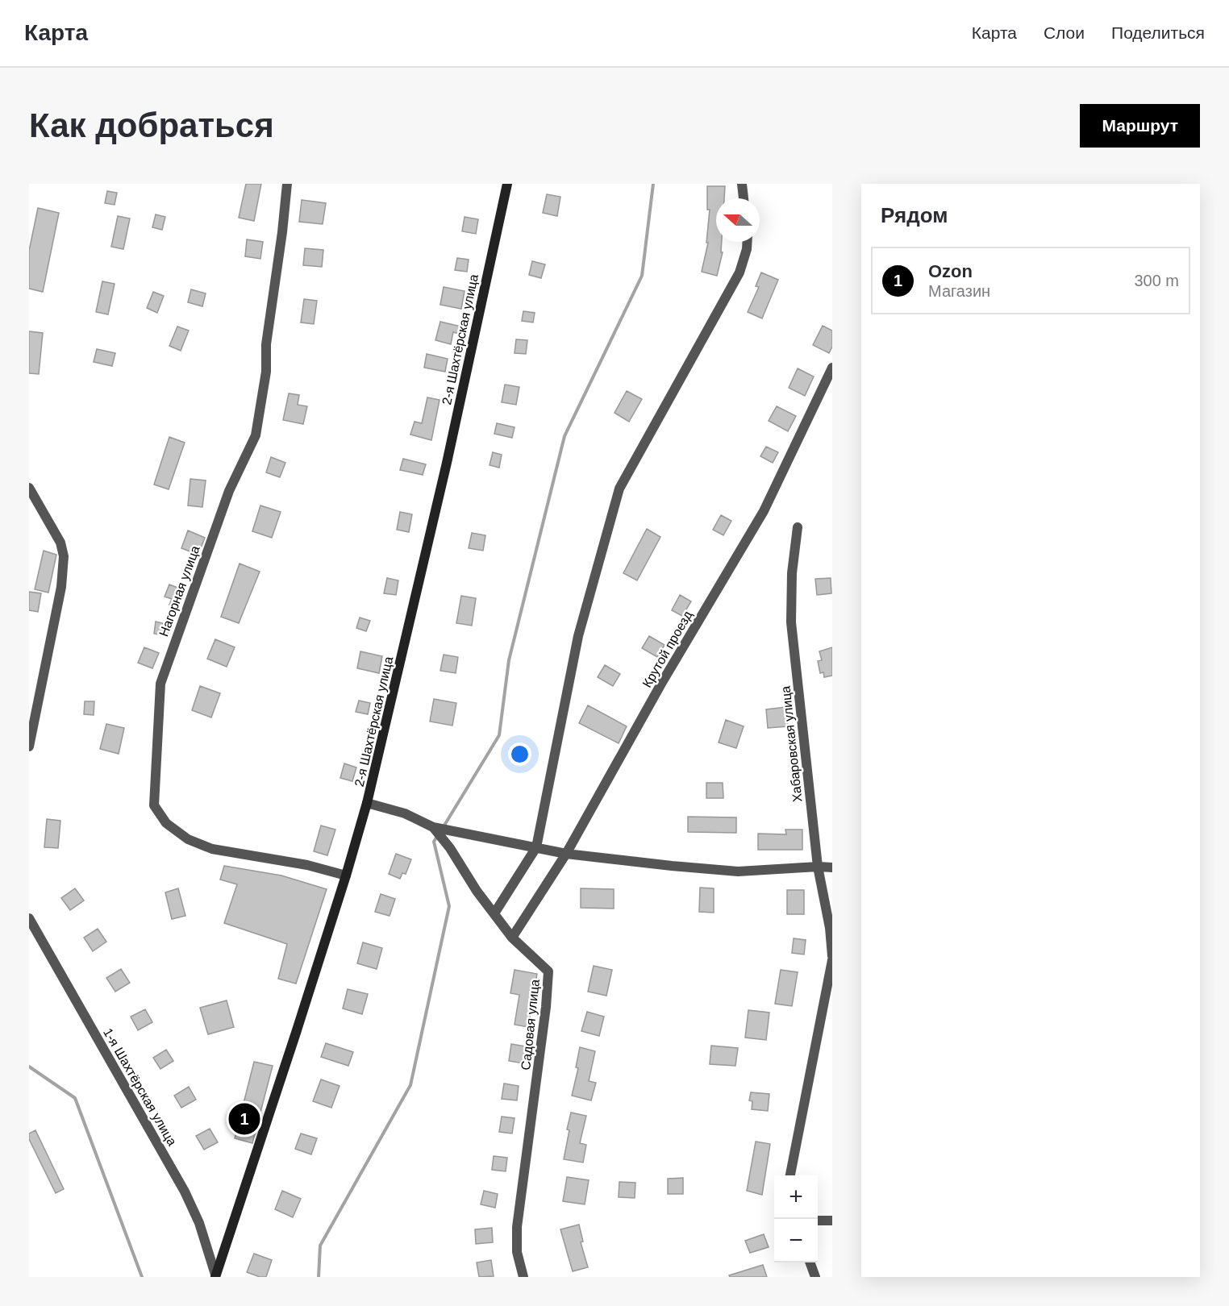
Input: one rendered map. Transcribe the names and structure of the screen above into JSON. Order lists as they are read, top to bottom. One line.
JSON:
{"streets":{"main road":["2-я Шахтёрская улица"],"street":["Нагорная улица","Крутой проезд","Хабаровская улица","Садовая улица","1-я Шахтёрская улица"]},"crossings":[["2-я Шахтёрская улица","Нагорная улица"],["2-я Шахтёрская улица","Садовая улица"],["2-я Шахтёрская улица","1-я Шахтёрская улица"],["Крутой проезд","Садовая улица"]],"north":"left","page":{"header":"Карта","nav":["Карта","Слои","Поделиться"],"buttons":"Маршрут","title":"Как добраться","heading":"Рядом","list":[{"mark":"1","name":"Ozon","note":"Магазин","value":"300 m"}],"pins":"1","map_buttons":["+","−"]}}
